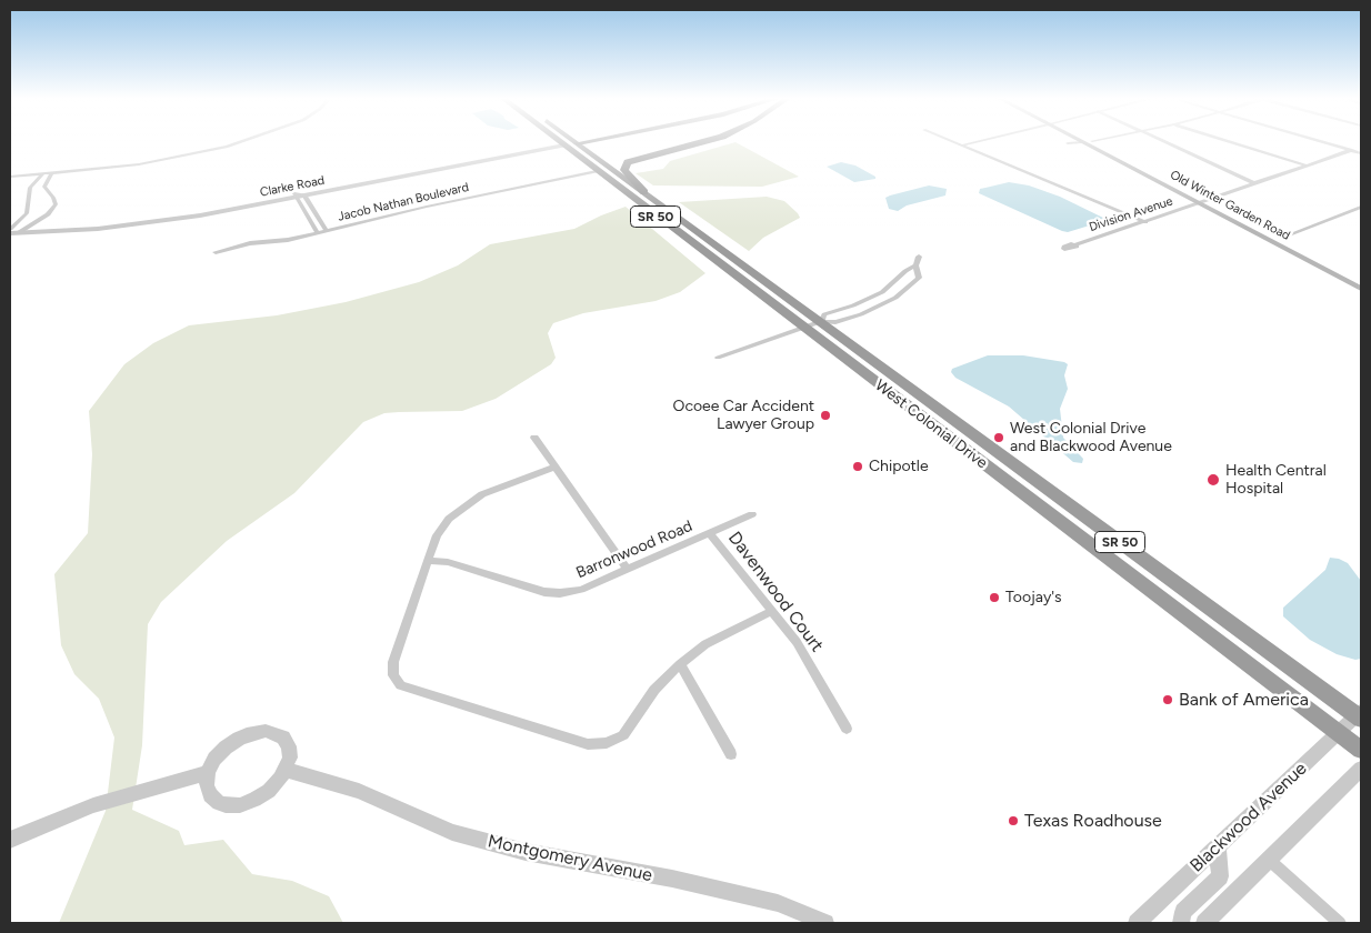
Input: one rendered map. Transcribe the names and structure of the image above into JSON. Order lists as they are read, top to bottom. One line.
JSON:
{"streets":{"highway":["Clarke Road","SR 50","West Colonial Drive"],"main road":["Old Winter Garden Road"],"street":["Jacob Nathan Boulevard","Division Avenue","Barronwood Road","Davenwood Court","Blackwood Avenue","Montgomery Avenue"]},"crossings":[["Clarke Road","West Colonial Drive"],["Jacob Nathan Boulevard","West Colonial Drive"],["Old Winter Garden Road","Division Avenue"],["West Colonial Drive","Blackwood Avenue"],["Barronwood Road","Davenwood Court"]],"places":["Ocoee Car Accident Lawyer Group","West Colonial Drive and Blackwood Avenue","Chipotle","Health Central Hospital","Toojay's","Bank of America","Texas Roadhouse"]}
